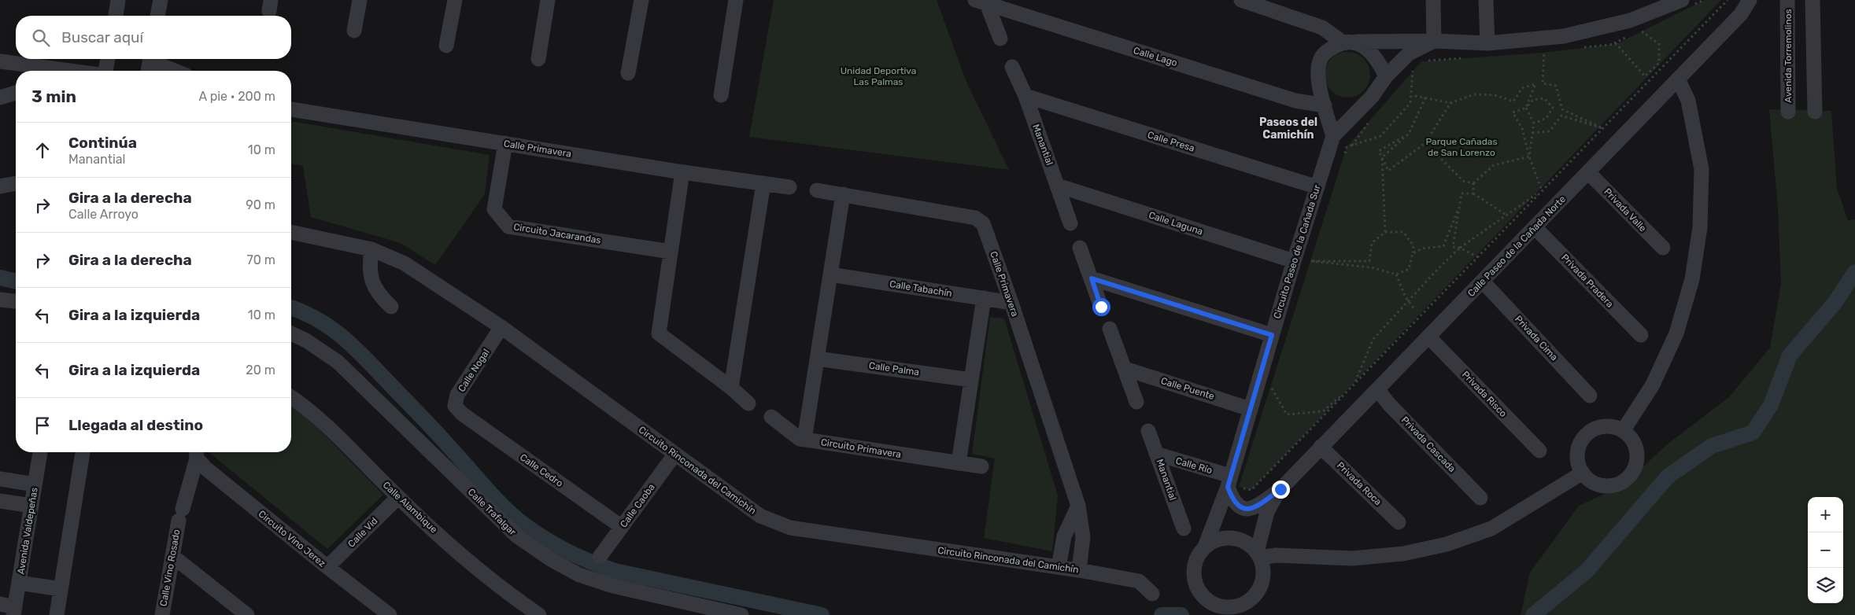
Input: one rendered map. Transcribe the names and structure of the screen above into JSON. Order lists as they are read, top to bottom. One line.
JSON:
{"streets":{"street":["Avenida Torremolinos","Calle Lago","Calle Presa","Manantial","Calle Primavera","Privada Valle","Calle Laguna","Circuito Jacarandas","Calle Paseo de la Cañada Norte","Circuito Paseo de la Cañada Sur","Privada Pradera","Calle Tabachín","Privada Cima","Calle Palma","Calle Nogal","Calle Puente","Privada Risco","Privada Cascada","Circuito Primavera","Calle Río","Calle Cedro","Circuito Rinconada del Camichín","Privada Roca","Calle Caoba","Calle Alambique","Calle Trafalgar","Avenida Valdepeñas","Calle Vid","Circuito Vino Jerez","Calle Vino Rosado"]},"crossings":[["Calle Presa","Manantial"],["Calle Presa","Circuito Paseo de la Cañada Sur"],["Manantial","Calle Laguna"],["Manantial","Calle Río"],["Calle Primavera","Circuito Jacarandas"],["Calle Primavera","Calle Tabachín"],["Calle Primavera","Circuito Rinconada del Camichín"],["Privada Valle","Calle Paseo de la Cañada Norte"],["Calle Laguna","Circuito Paseo de la Cañada Sur"],["Calle Paseo de la Cañada Norte","Circuito Paseo de la Cañada Sur"],["Calle Paseo de la Cañada Norte","Privada Pradera"],["Calle Paseo de la Cañada Norte","Privada Cima"],["Calle Paseo de la Cañada Norte","Privada Risco"],["Calle Paseo de la Cañada Norte","Privada Cascada"],["Calle Paseo de la Cañada Norte","Calle Río"],["Calle Paseo de la Cañada Norte","Privada Roca"],["Circuito Paseo de la Cañada Sur","Calle Puente"],["Circuito Paseo de la Cañada Sur","Calle Río"],["Calle Nogal","Calle Cedro"],["Calle Nogal","Circuito Rinconada del Camichín"],["Calle Cedro","Calle Caoba"],["Circuito Rinconada del Camichín","Calle Caoba"],["Calle Alambique","Calle Vid"],["Calle Vid","Circuito Vino Jerez"],["Circuito Vino Jerez","Calle Vino Rosado"]],"districts":["Paseos del Camichín"],"parks":["Unidad Deportiva Las Palmas","Parque Cañadas de San Lorenzo"],"page":{"search":"Buscar aquí","heading":["3 min","A pie · 200 m"],"list":[["Continúa","Manantial","10 m"],["Gira a la derecha","Calle Arroyo","90 m"],["Gira a la derecha","70 m"],["Gira a la izquierda","10 m"],["Gira a la izquierda","20 m"],"Llegada al destino"],"map_buttons":["+","−"]}}
